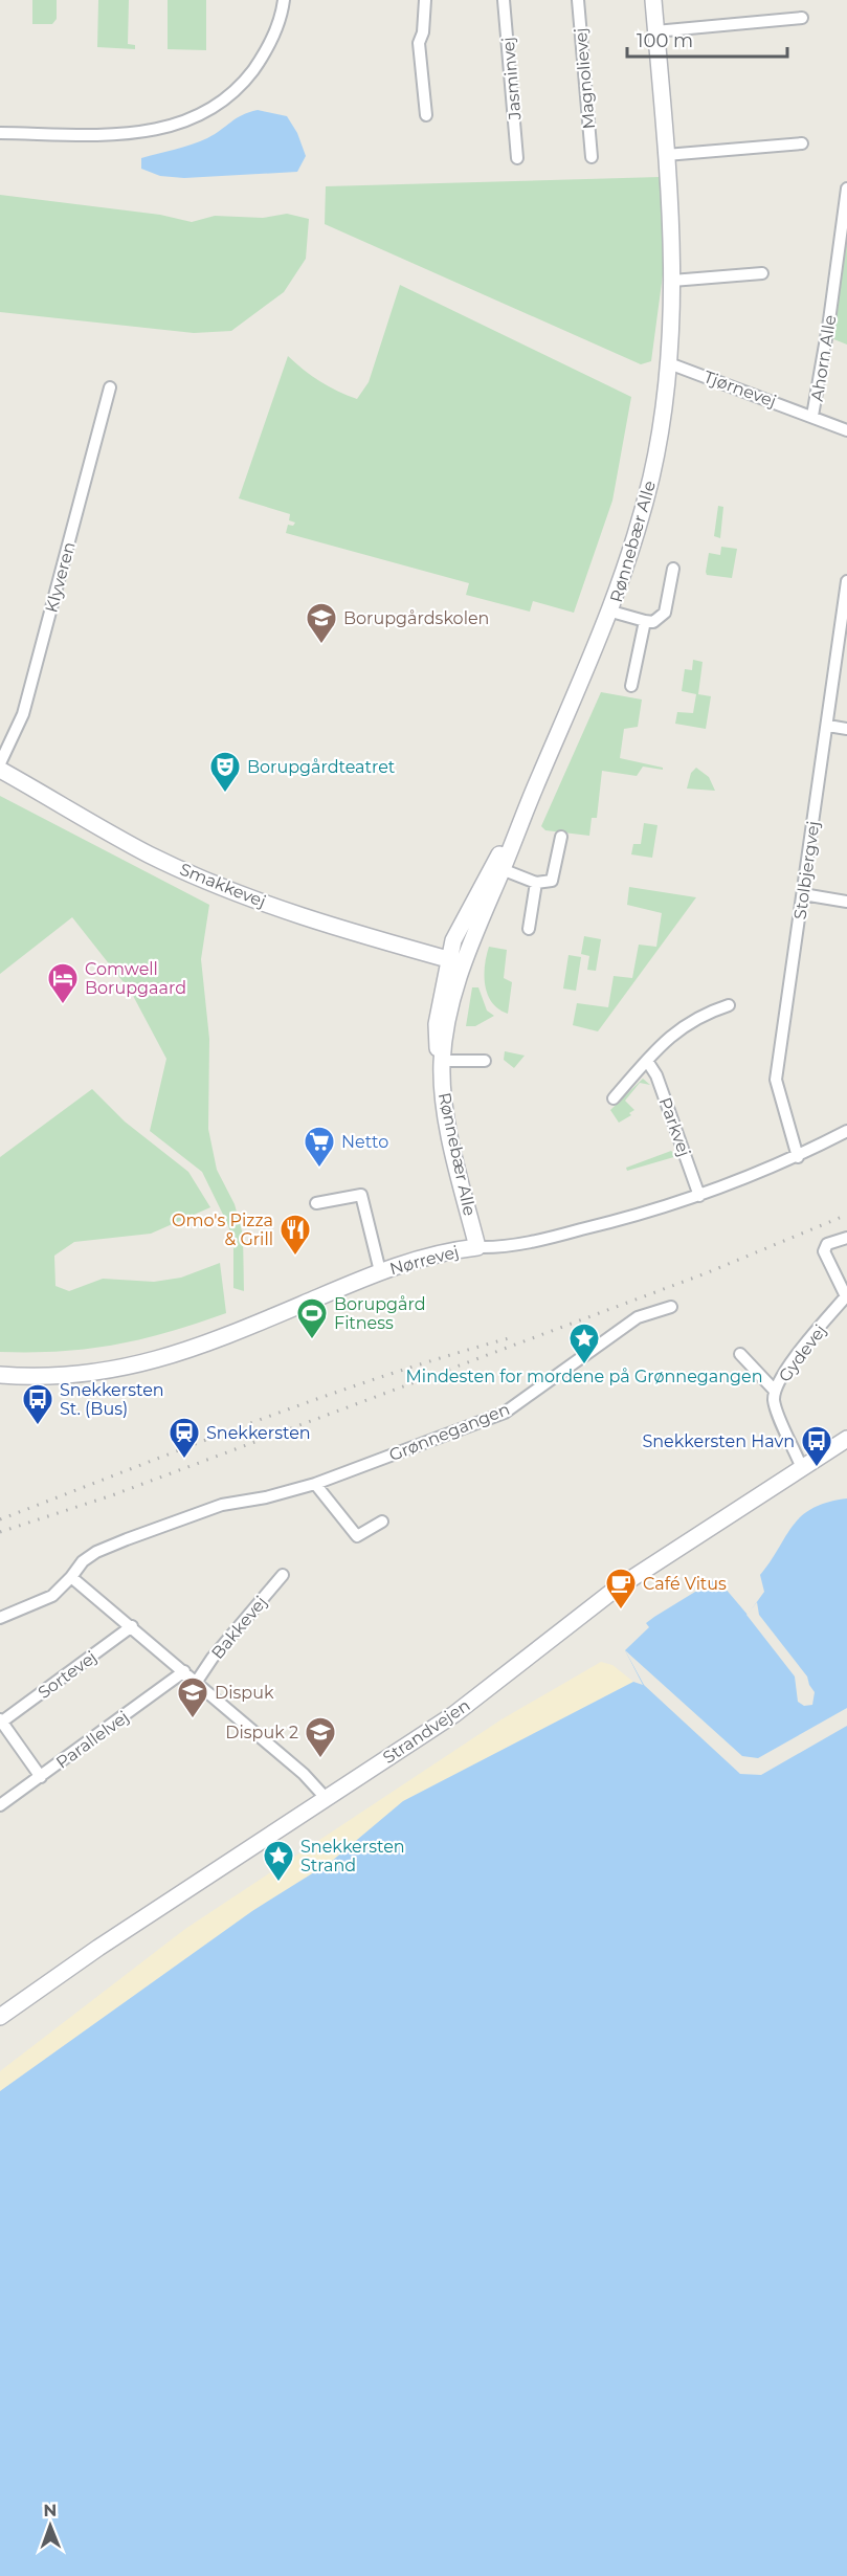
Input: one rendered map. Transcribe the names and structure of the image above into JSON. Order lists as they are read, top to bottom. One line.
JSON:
{"streets":{"main road":["Rønnebær Alle","Smakkevej","Nørrevej","Strandvejen"],"street":["Jasminvej","Magnolievej","Ahorn Alle","Tjørnevej","Klyveren","Stolbjergvej","Parkvej","Gydevej","Grønnegangen","Bakkevej","Sortevej","Parallelvej"]},"crossings":[["Ahorn Alle","Tjørnevej"],["Tjørnevej","Rønnebær Alle"],["Rønnebær Alle","Smakkevej"],["Rønnebær Alle","Nørrevej"],["Stolbjergvej","Nørrevej"],["Parkvej","Nørrevej"],["Gydevej","Strandvejen"]],"places":{"school or university":["Borupgårdskolen","Dispuk","Dispuk 2"],"theatre":["Borupgårdteatret"],"hotel":["Comwell Borupgaard"],"supermarket":["Netto"],"restaurant":["Omo's Pizza & Grill"],"sports":["Borupgård Fitness"],"place":["Mindesten for mordene på Grønnegangen","Snekkersten Strand"],"bus stop":["Snekkersten St. (Bus)","Snekkersten Havn"],"station":["Snekkersten"],"cafe":["Café Vitus"]},"scale_bar":"100 m","north":"top"}
